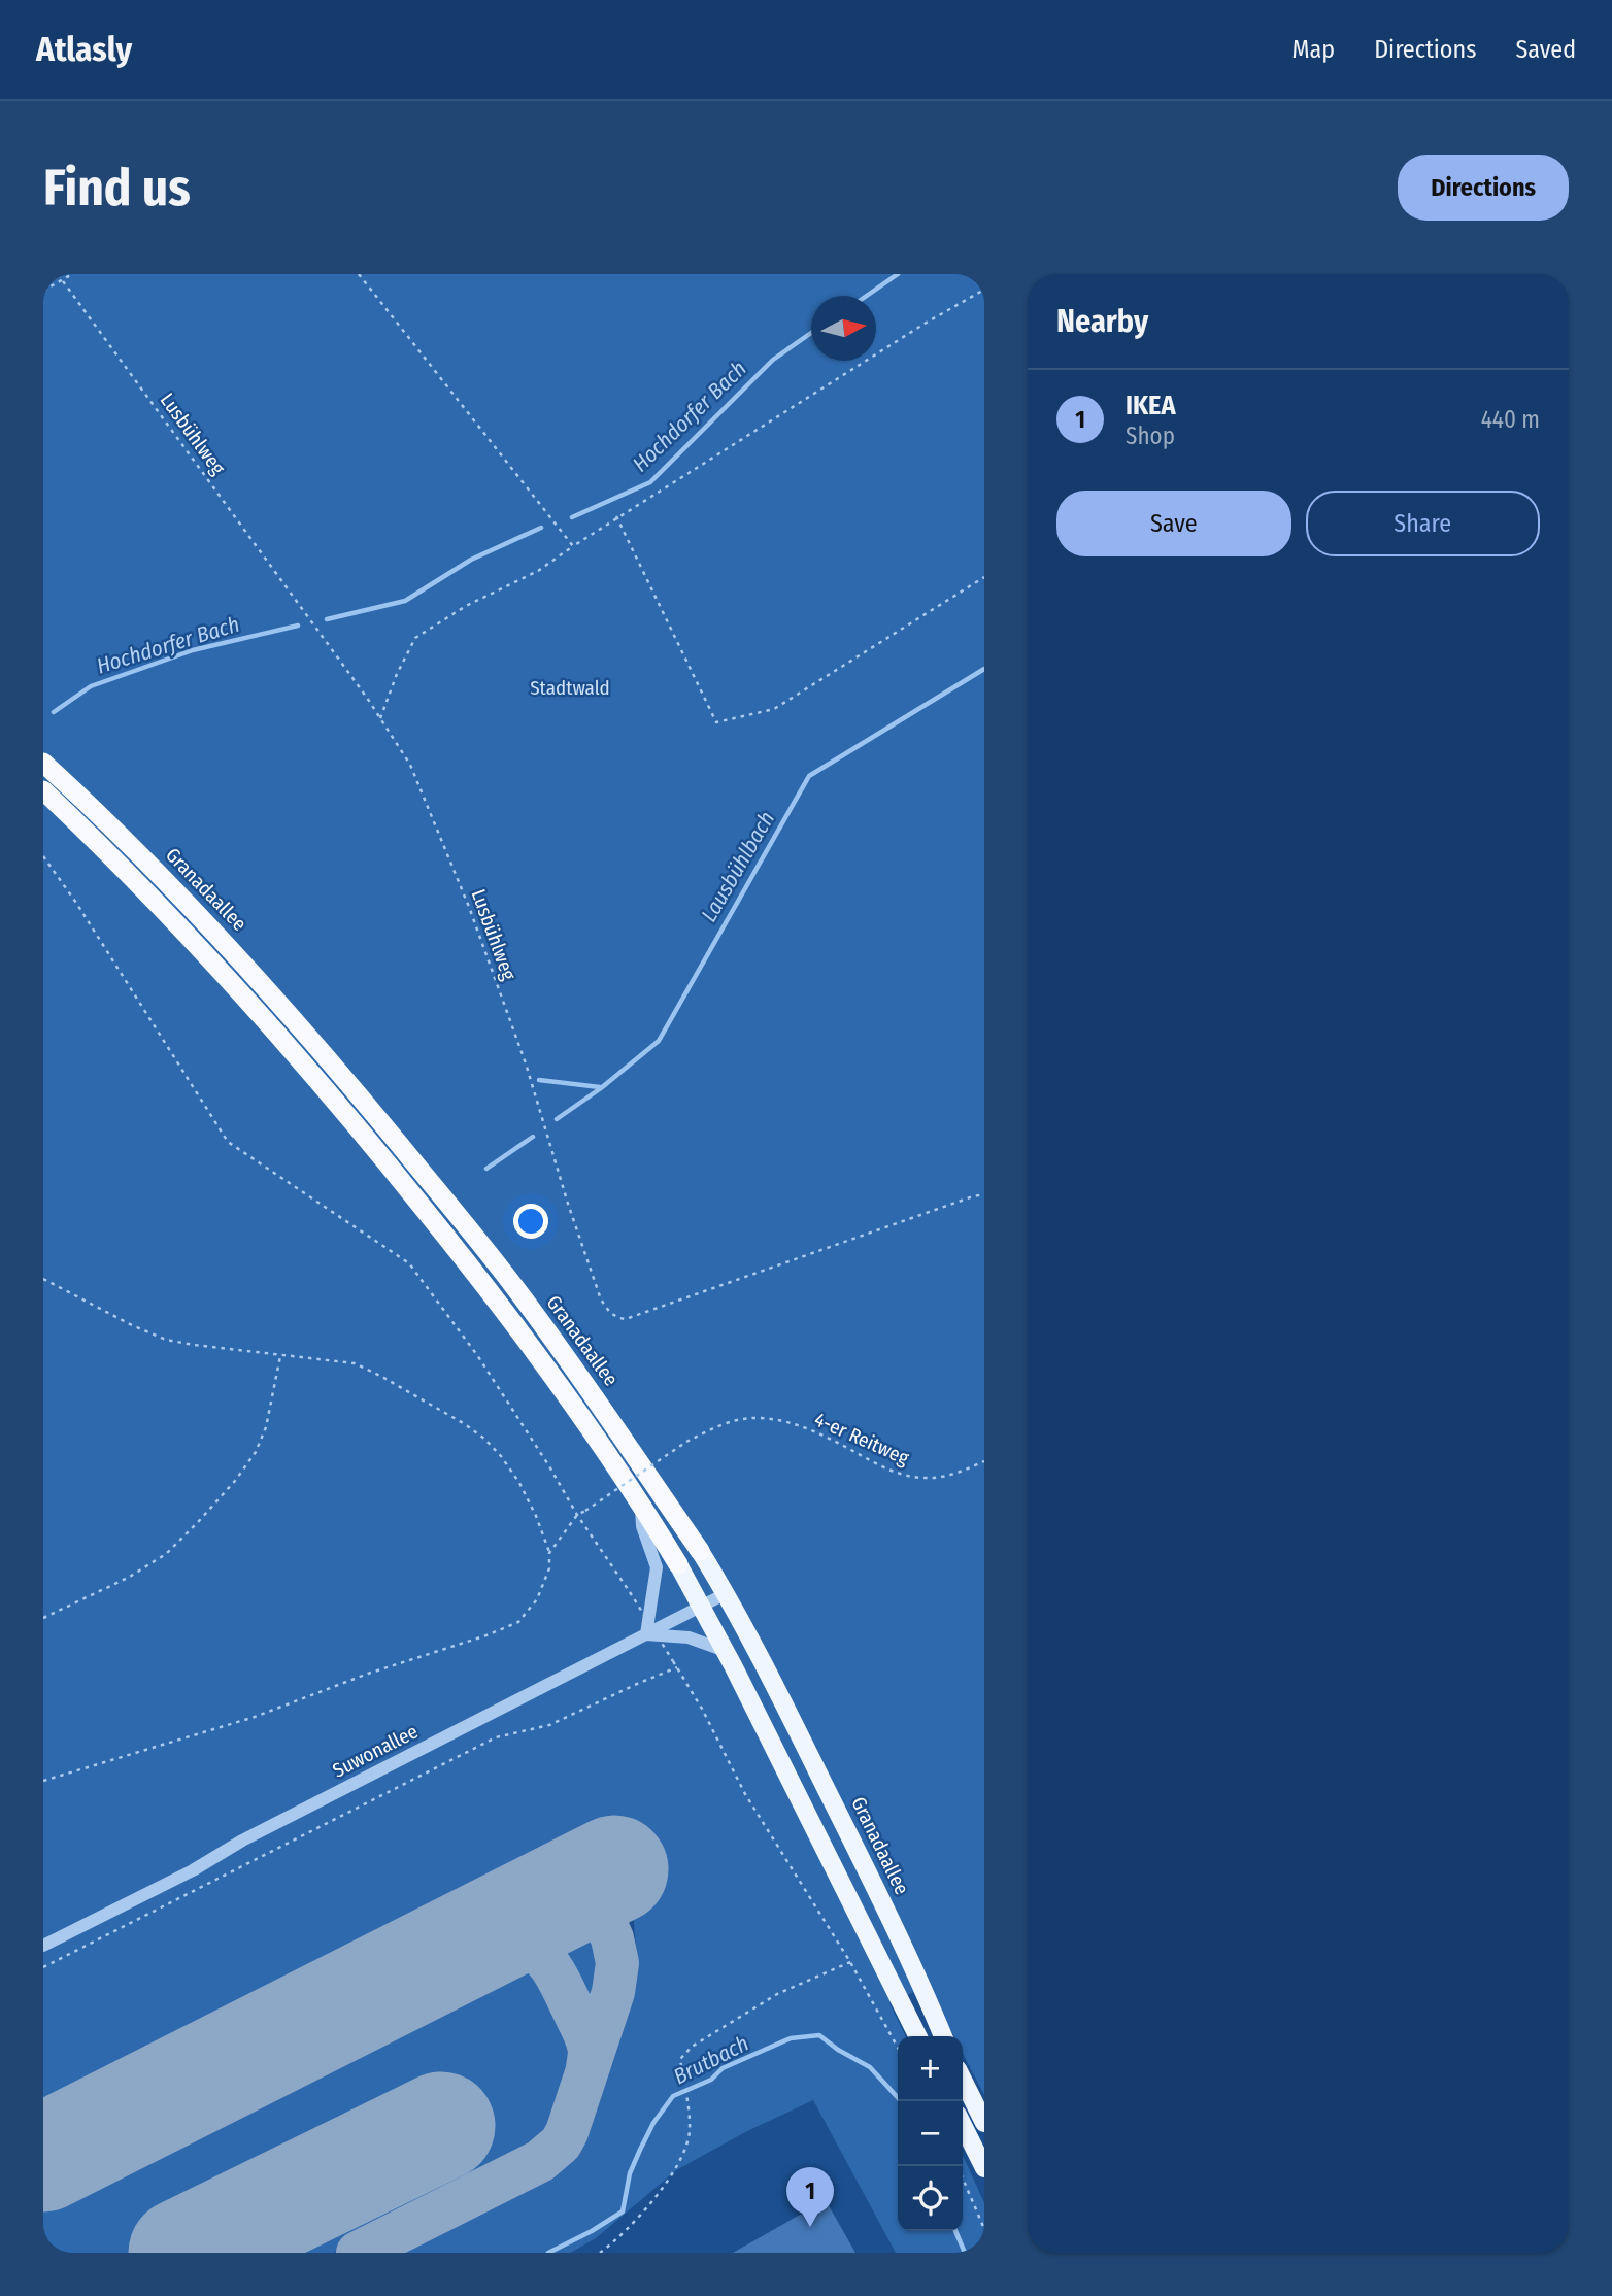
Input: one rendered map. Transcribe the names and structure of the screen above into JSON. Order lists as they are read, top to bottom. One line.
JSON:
{"streets":{"highway":["Granadaallee"],"street":["Suwonallee"],"path":["Lusbühlweg","4-er Reitweg"]},"crossings":[["Granadaallee","Suwonallee"]],"water":["Hochdorfer Bach","Lausbühlbach","Brutbach"],"parks":["Stadtwald"],"north":"right","page":{"header":"Atlasly","nav":["Map","Directions","Saved"],"buttons":["Directions",["Save","Share"]],"title":"Find us","heading":"Nearby","list":[{"mark":"1","name":"IKEA","note":"Shop","value":"440 m"}],"map_buttons":["+","−"],"pins":"1"}}
